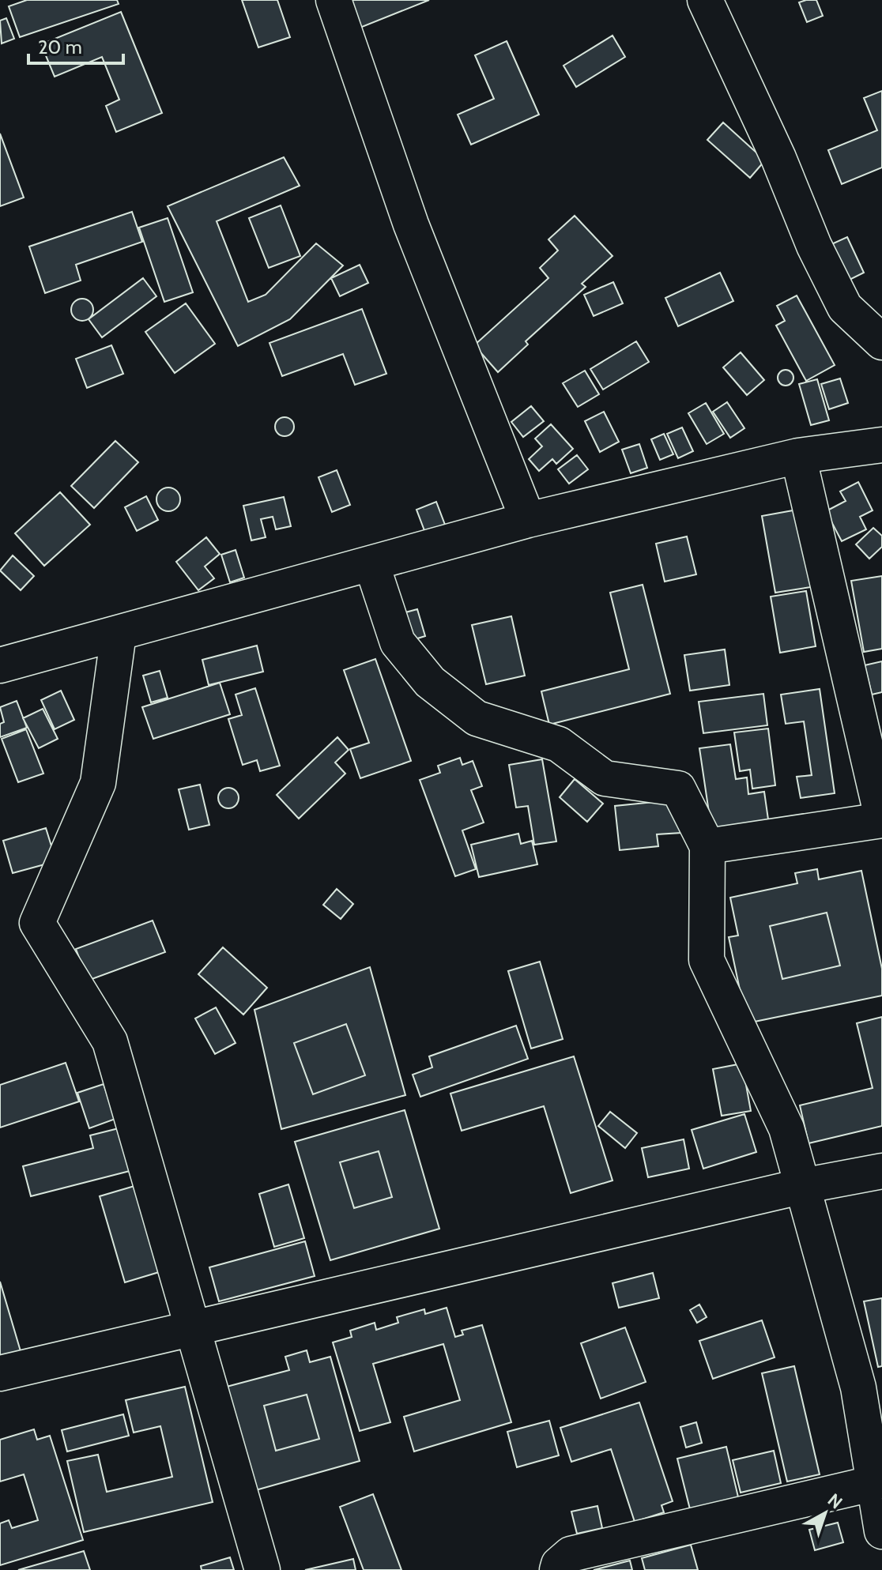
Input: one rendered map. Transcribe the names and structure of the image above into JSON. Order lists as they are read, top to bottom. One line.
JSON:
{"scale_bar":"20 m","north":"top right"}
